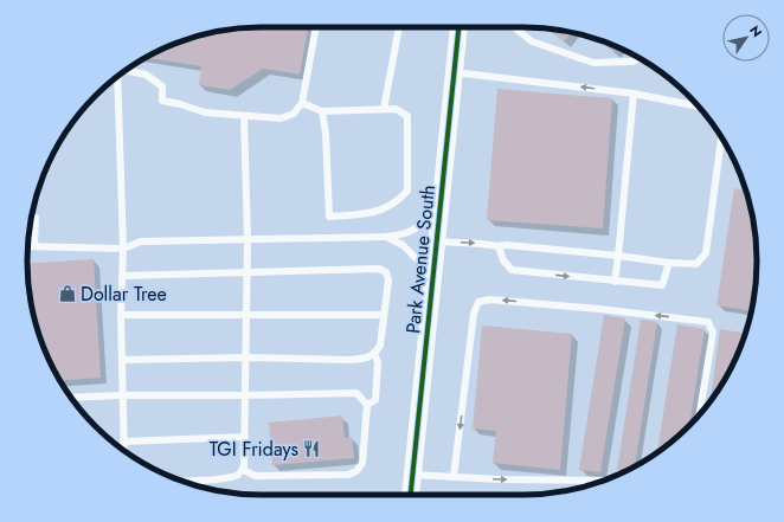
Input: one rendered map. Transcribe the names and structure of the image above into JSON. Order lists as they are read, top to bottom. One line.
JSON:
{"streets":{"street":["Park Avenue South"]},"places":{"shop":["Dollar Tree"],"restaurant":["TGI Fridays"]},"north":"top right"}
